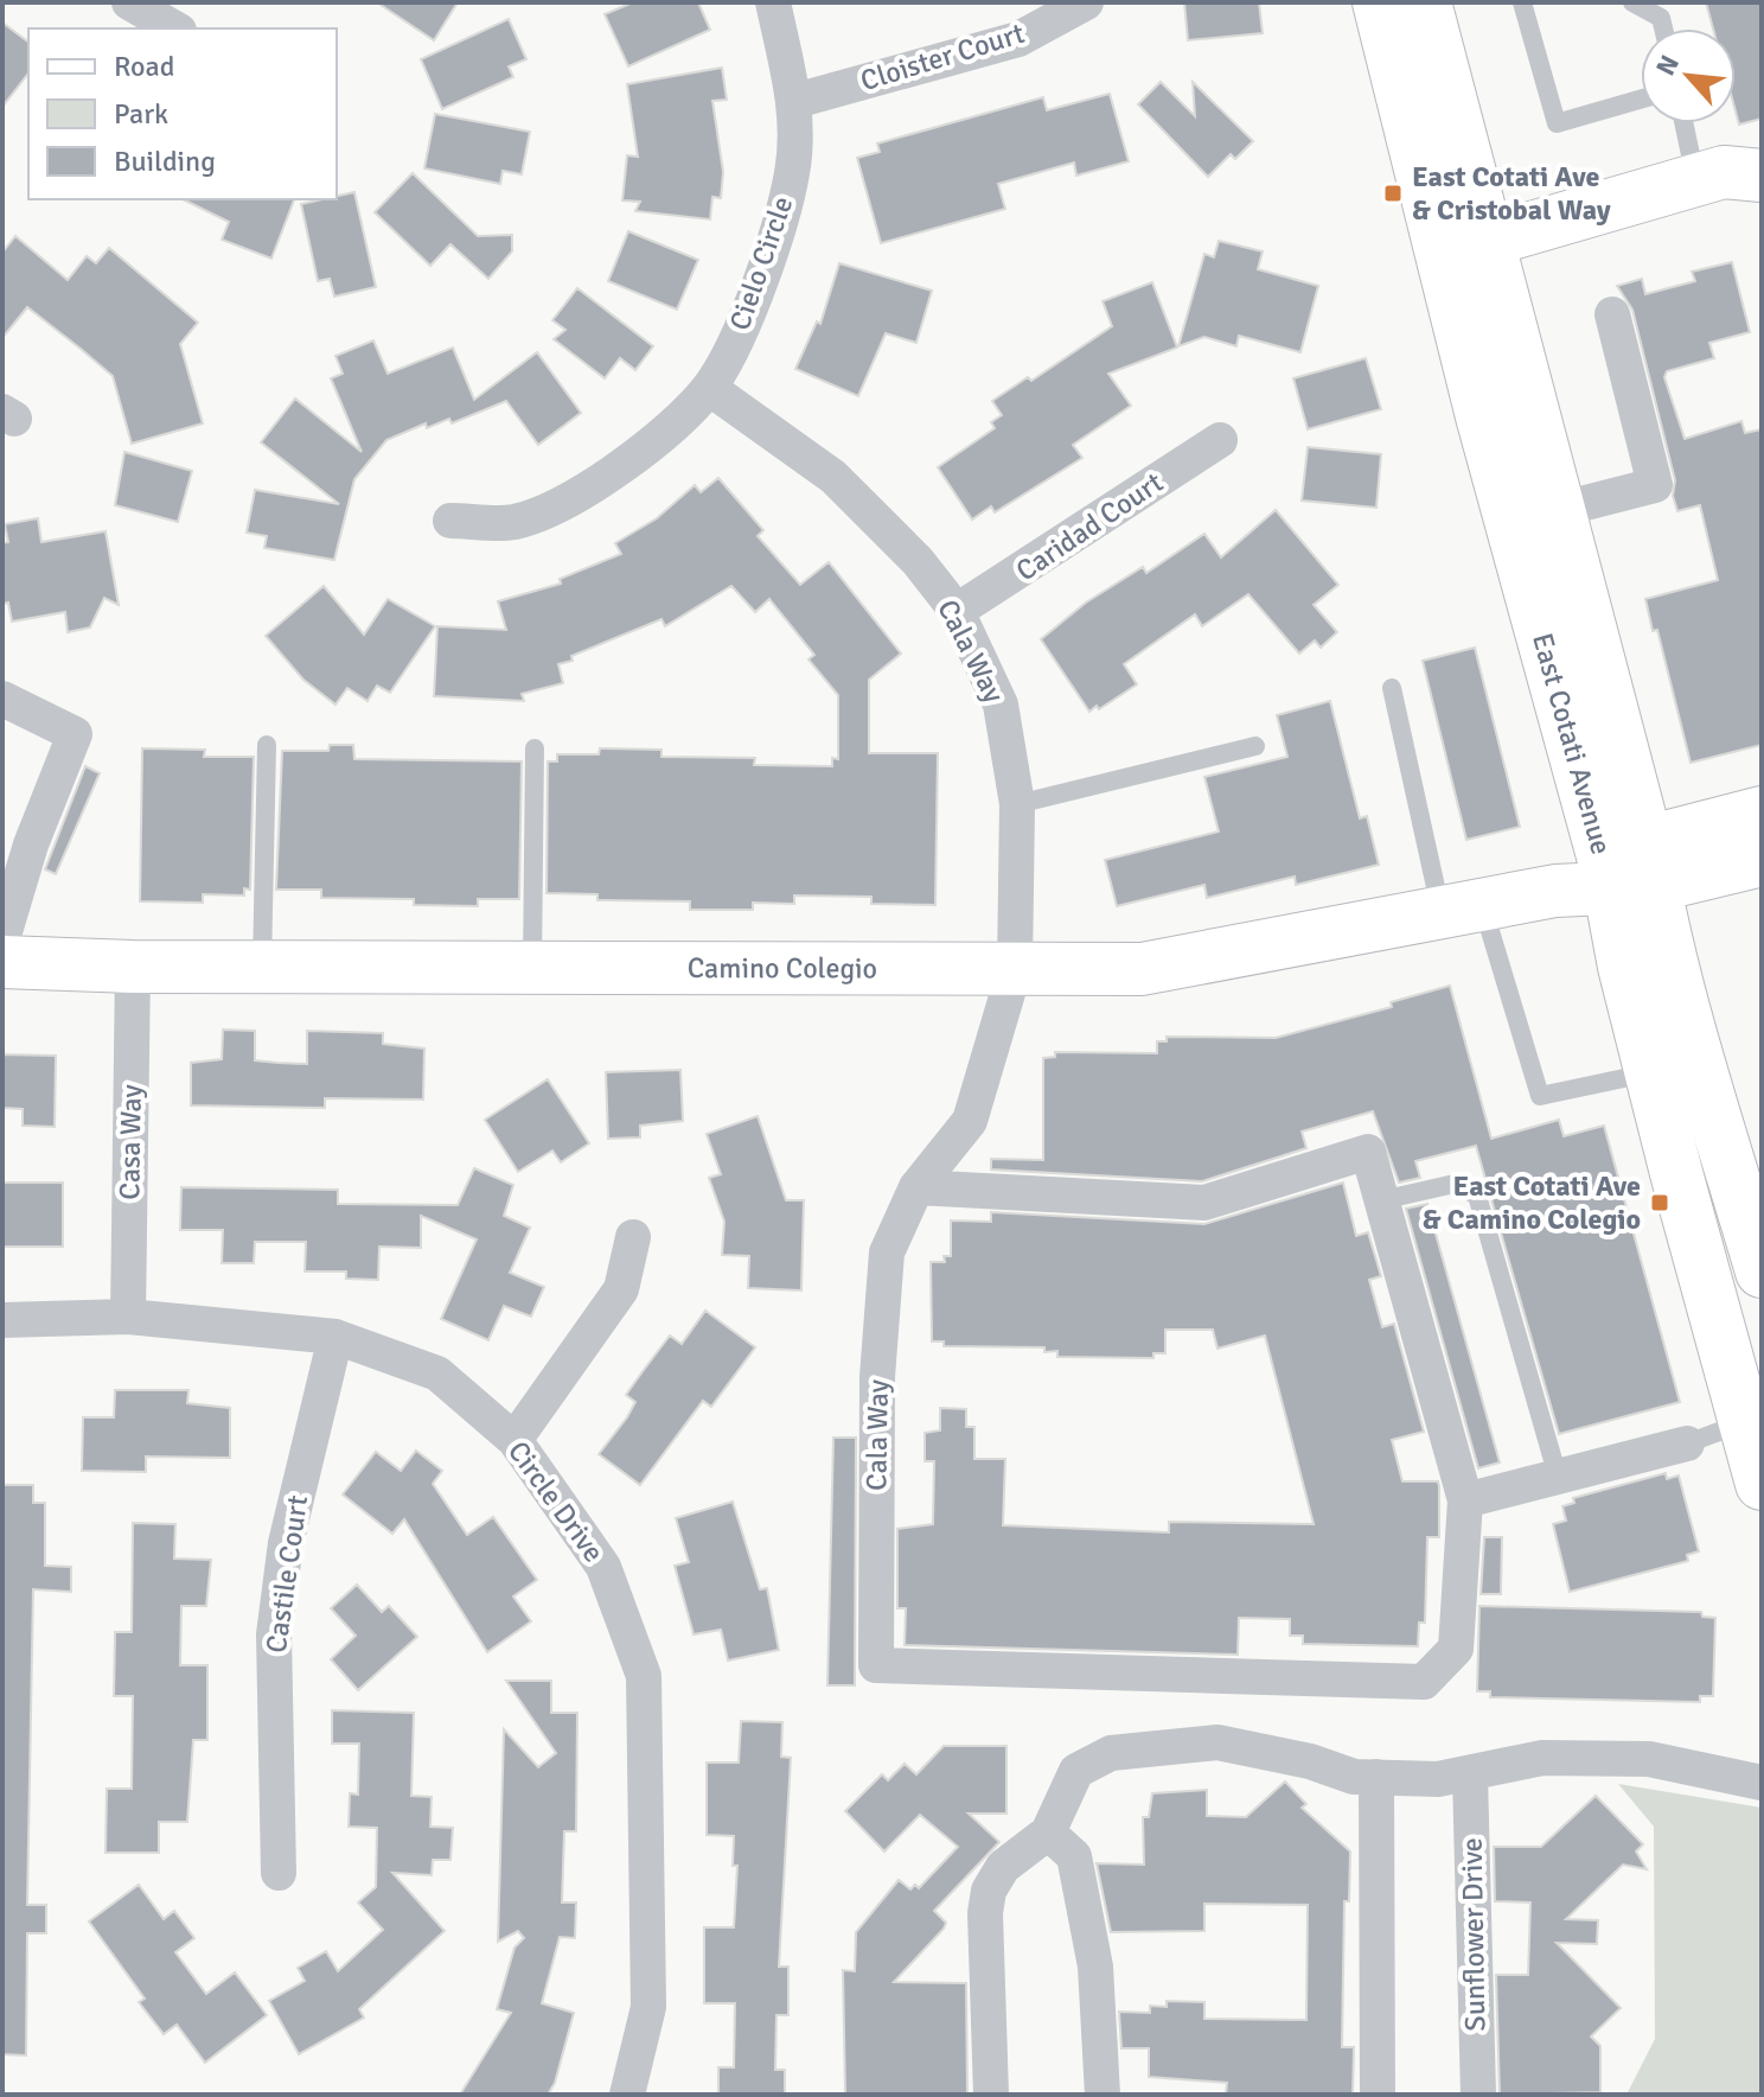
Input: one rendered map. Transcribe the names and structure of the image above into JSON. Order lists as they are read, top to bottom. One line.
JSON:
{"streets":{"street":["Cloister Court","Cielo Circle","Caridad Court","Cala Way","East Cotati Avenue","Camino Colegio","Casa Way","Circle Drive","Castile Court","Sunflower Drive"]},"crossings":[["Cloister Court","Cielo Circle"],["Cielo Circle","Cala Way"],["Caridad Court","Cala Way"],["Cala Way","Camino Colegio"],["East Cotati Avenue","Camino Colegio"],["Camino Colegio","Casa Way"],["Casa Way","Circle Drive"],["Circle Drive","Castile Court"]],"places":{"transit":["East Cotati Ave & Cristobal Way","East Cotati Ave & Camino Colegio"]},"legend":["Road","Park","Building"],"north":"top left"}
